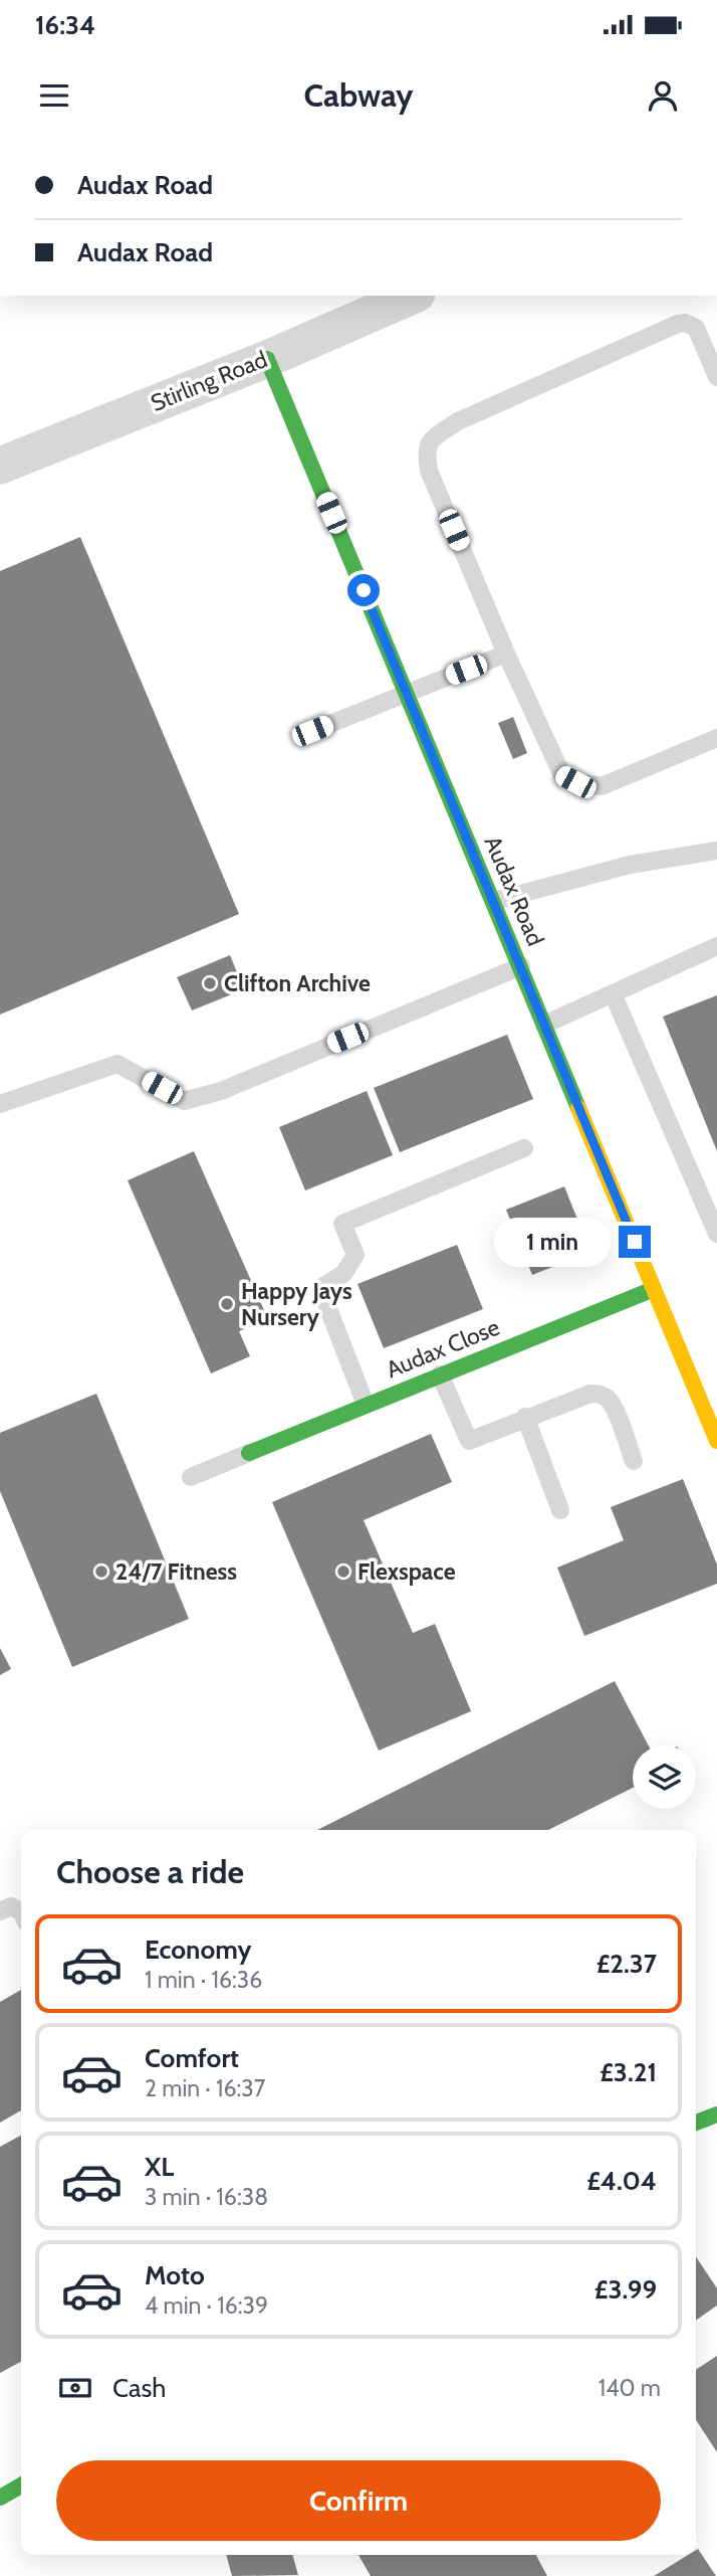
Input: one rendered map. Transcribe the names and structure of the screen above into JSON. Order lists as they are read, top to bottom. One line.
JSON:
{"streets":{"street":["Stirling Road","Audax Road","Audax Close"]},"crossings":[["Stirling Road","Audax Road"],["Audax Road","Audax Close"]],"places":["Clifton Archive","Happy Jays Nursery","24/7 Fitness","Flexspace"],"page":{"status":"16:34","header":"Cabway","banner":["Audax Road","Audax Road"],"bubble":"1 min","heading":"Choose a ride","list":[{"name":"Economy","note":"1 min · 16:36","value":"£2.37"},{"name":"Comfort","note":"2 min · 16:37","value":"£3.21"},{"name":"XL","note":"3 min · 16:38","value":"£4.04"},{"name":"Moto","note":"4 min · 16:39","value":"£3.99"}],"pay":["Cash","140 m"],"buttons":"Confirm"}}
